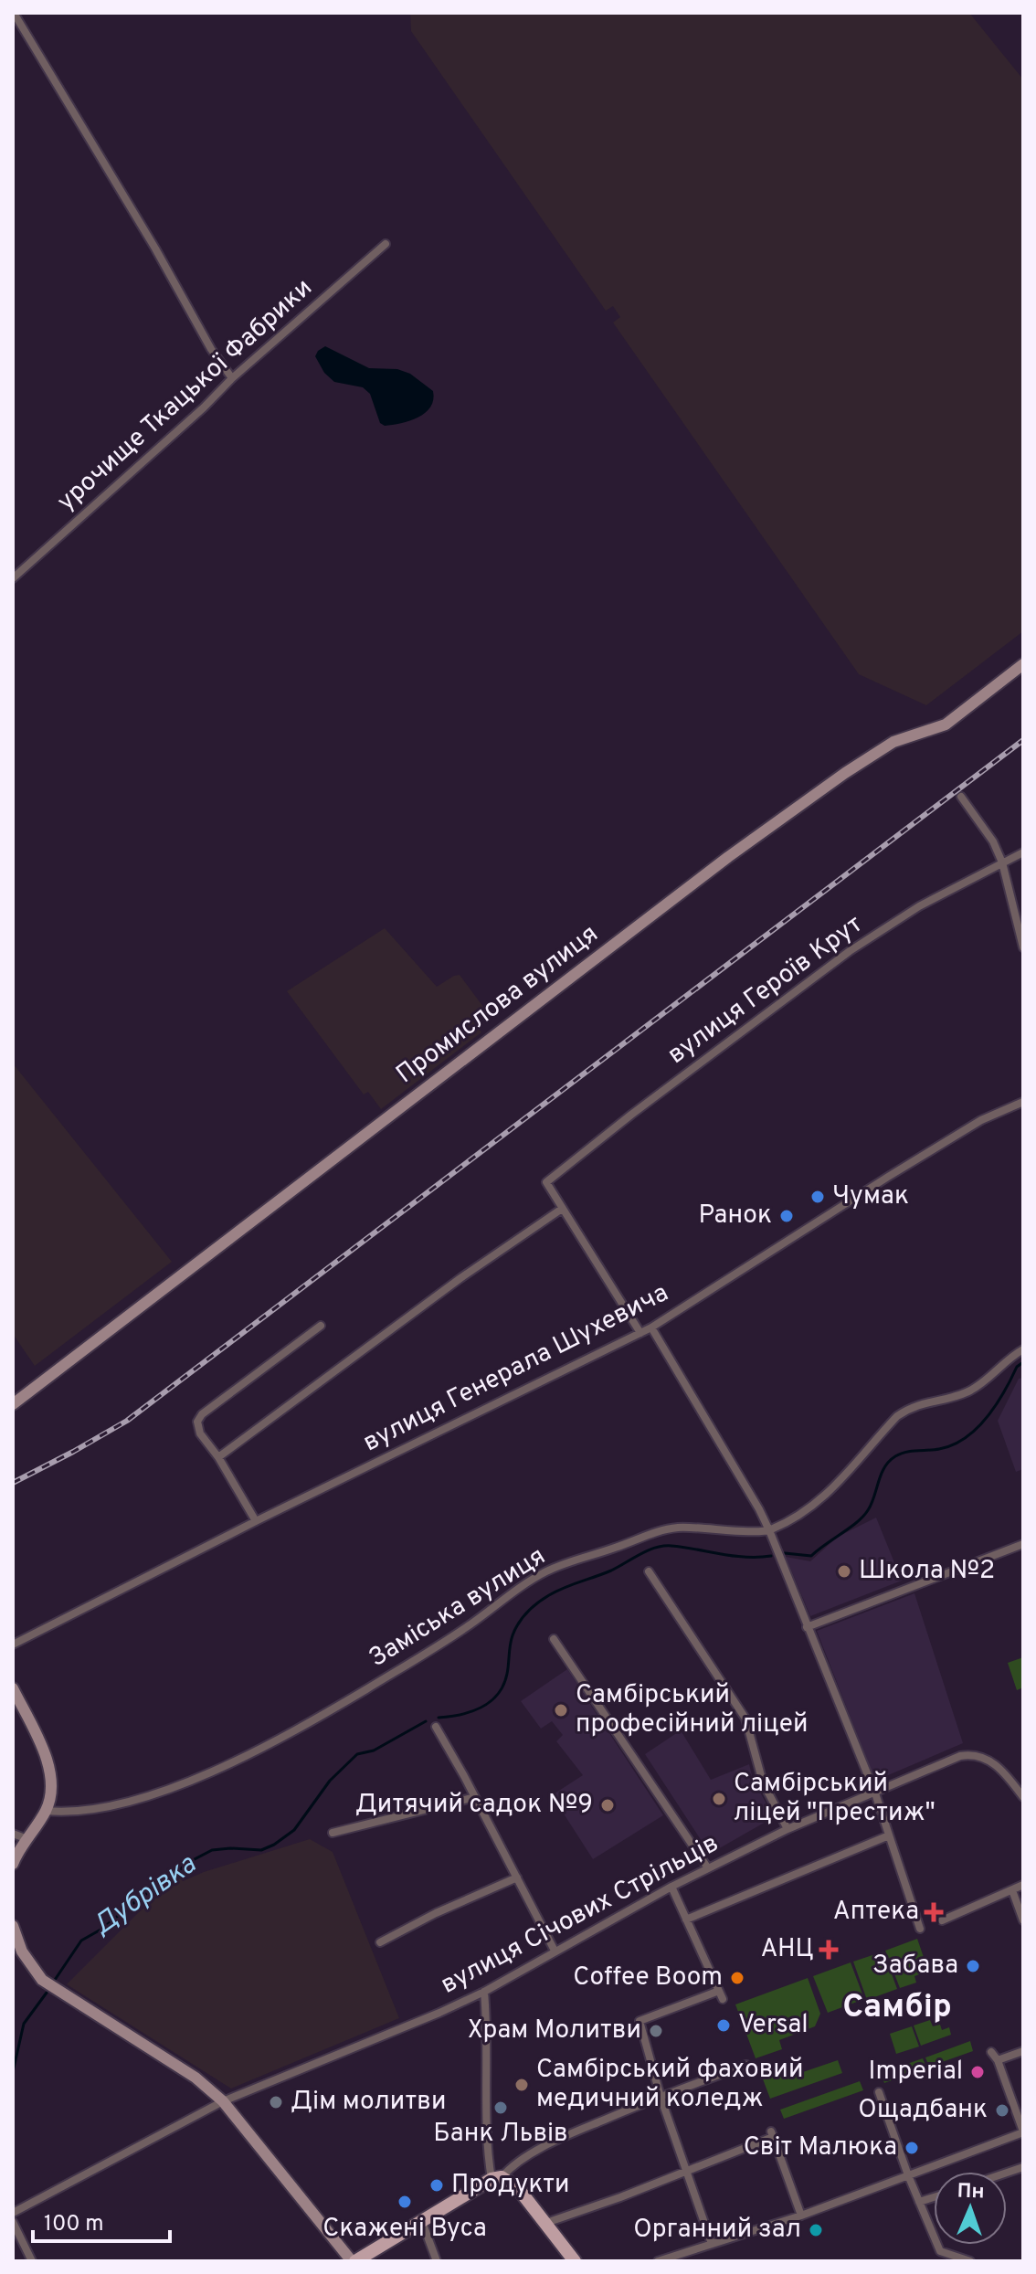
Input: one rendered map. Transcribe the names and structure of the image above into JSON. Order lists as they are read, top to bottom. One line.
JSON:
{"streets":{"street":["урочище Ткацької Фабрики","вулиця Героїв Крут","Промислова вулиця","вулиця Генерала Шухевича","Заміська вулиця","вулиця Січових Стрільців"]},"districts":["Самбір"],"water":["Дубрівка"],"places":{"other":["Чумак","Ранок","Школа №2","Самбірський професійний ліцей","Самбірський ліцей \"Престиж\"","Дитячий садок №9","Забава","Coffee Boom","Versal","Храм Молитви","Imperial","Самбірський фаховий медичний коледж","Дім молитви","Банк Львів","Ощадбанк","Світ Малюка","Продукти","Скажені Вуса","Органний зал"],"health":["Аптека","АНЦ"]},"scale_bar":"100 m","north":"top"}
